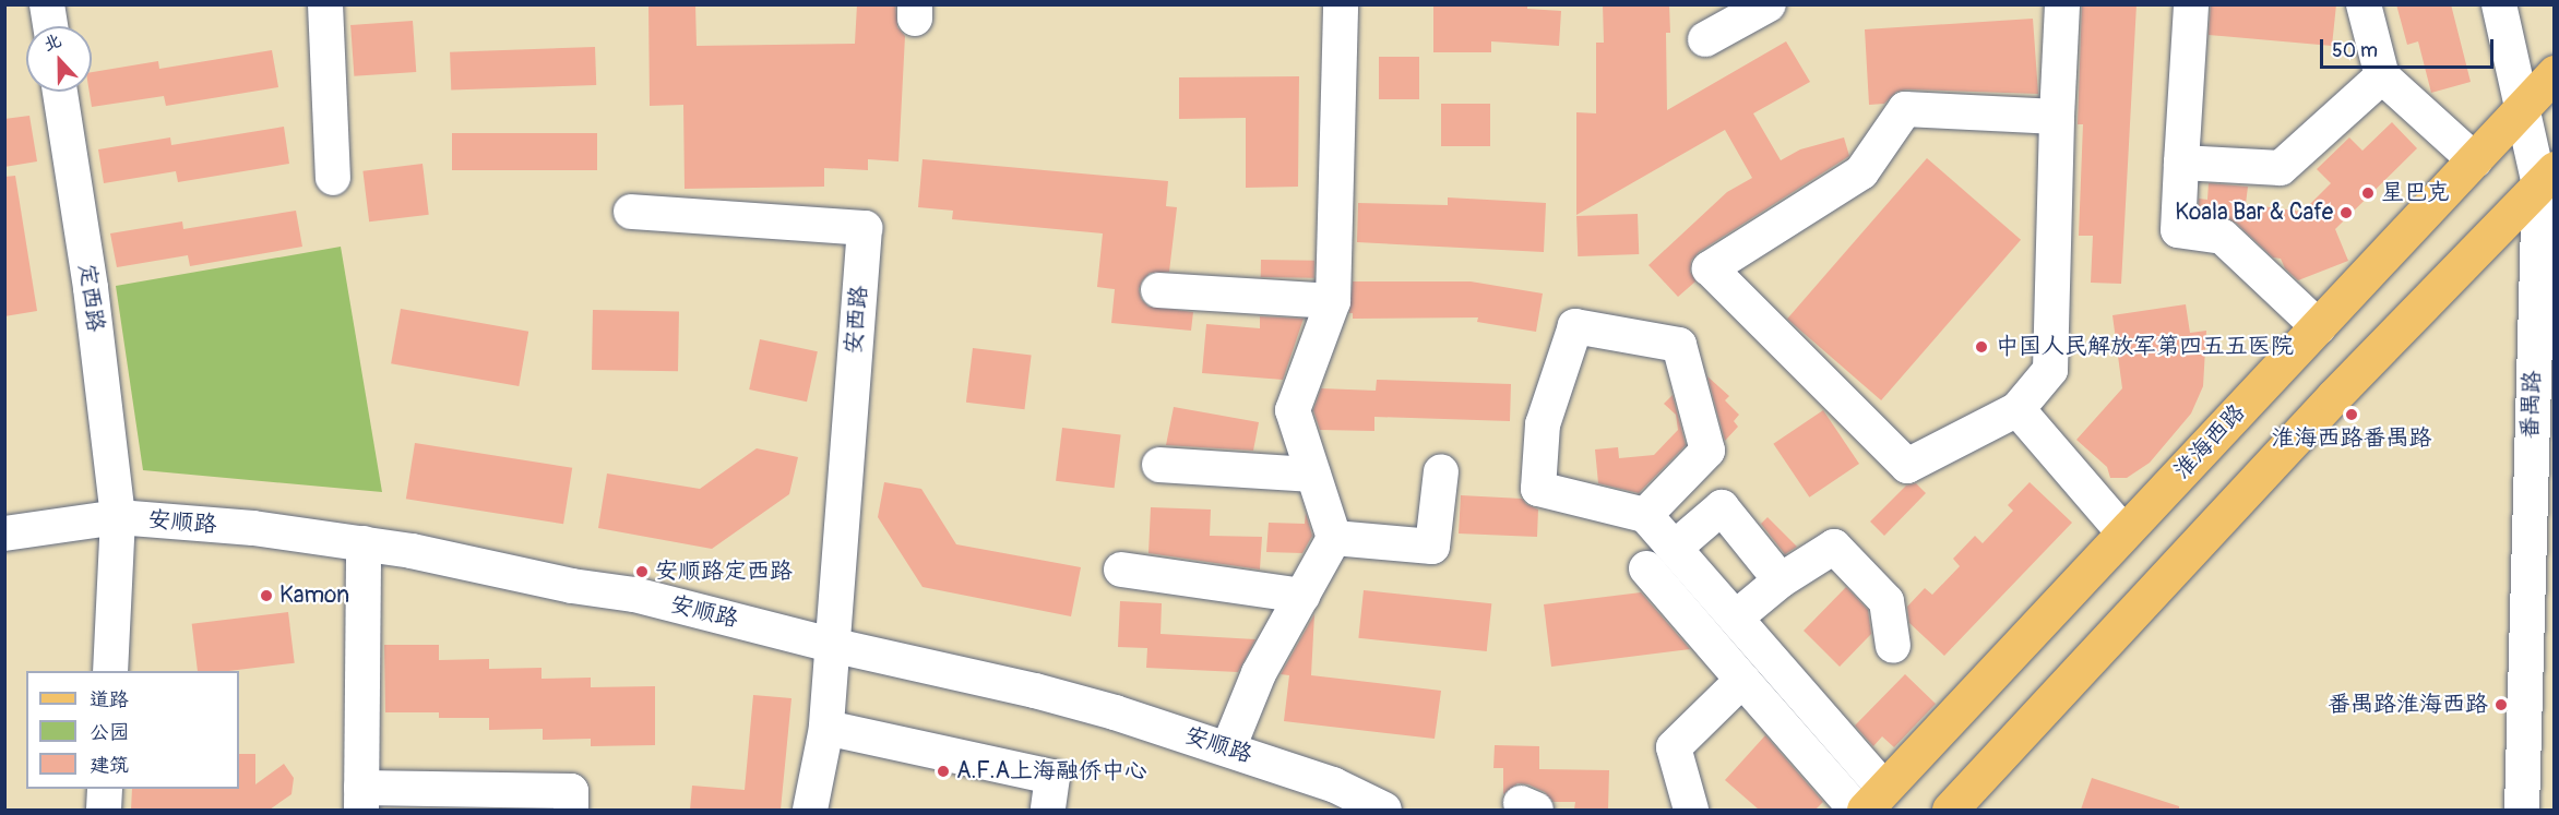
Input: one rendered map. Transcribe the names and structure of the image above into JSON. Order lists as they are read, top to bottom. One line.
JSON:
{"streets":{"main road":["淮海西路"],"street":["定西路","安西路","番禺路","安顺路"]},"crossings":[["定西路","安顺路"],["安西路","安顺路"],["番禺路","淮海西路"]],"places":["星巴克","Koala Bar & Cafe","中国人民解放军第四五五医院","淮海西路番禺路","安顺路定西路","Kamon","番禺路淮海西路","A.F.A上海融侨中心"],"legend":["道路","公园","建筑"],"scale_bar":"50 m","north":"top"}
